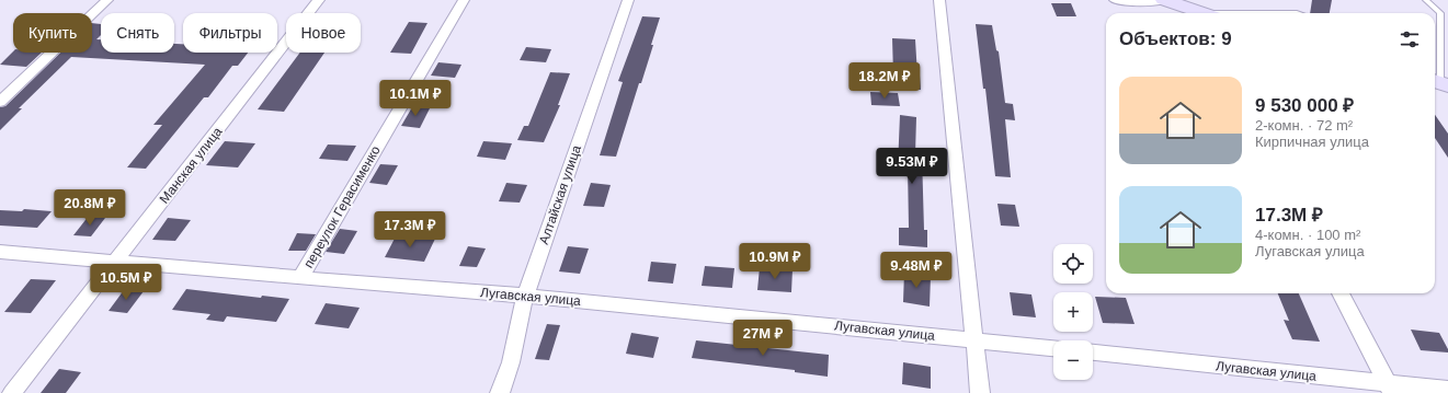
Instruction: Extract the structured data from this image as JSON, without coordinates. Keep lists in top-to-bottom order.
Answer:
{
  "streets": {
    "street": [
      "Манская улица",
      "Алтайская улица",
      "переулок Герасименко",
      "Лугавская улица"
    ]
  },
  "crossings": [
    ["Манская улица", "Лугавская улица"],
    ["Алтайская улица", "Лугавская улица"],
    ["переулок Герасименко", "Лугавская улица"]
  ],
  "page": {
    "chip": [
      "Купить",
      "Снять",
      "Фильтры",
      "Новое"
    ],
    "heading": "Объектов: 9",
    "price": [
      "18.2M ₽",
      "10.1M ₽",
      "9.53M ₽",
      "20.8M ₽",
      "17.3M ₽",
      "10.9M ₽",
      "9.48M ₽",
      "10.5M ₽",
      "27M ₽"
    ],
    "list": [
      {
        "name": "9 530 000 ₽",
        "note": "2-комн. · 72 m² · Кирпичная улица"
      },
      {
        "name": "17.3M ₽",
        "note": "4-комн. · 100 m² · Лугавская улица"
      }
    ],
    "map_buttons": ["+", "−"]
  }
}
